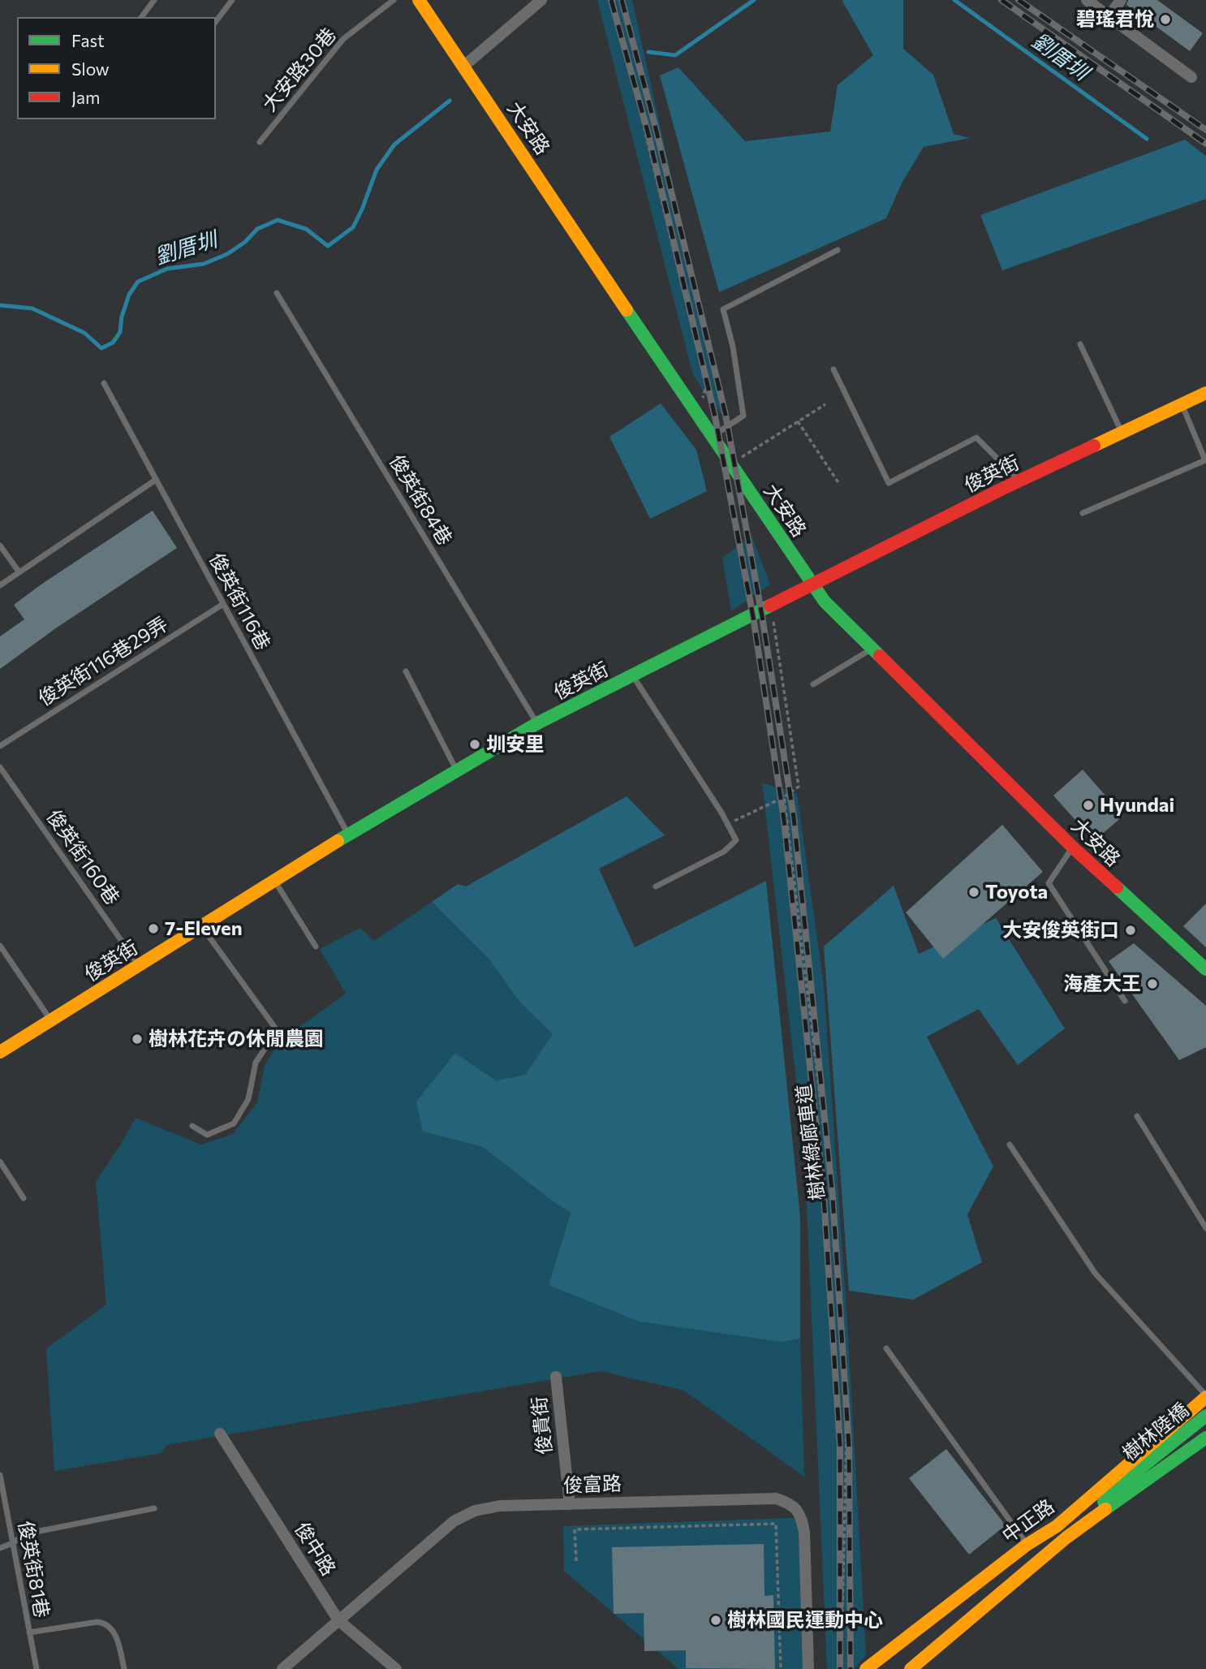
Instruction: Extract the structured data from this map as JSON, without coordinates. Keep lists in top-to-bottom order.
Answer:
{
  "streets": {
    "street": [
      "大安路",
      "俊英街",
      "俊貴街",
      "樹林陸橋",
      "俊富路",
      "中正路",
      "俊中路"
    ],
    "lane": [
      "大安路30巷",
      "俊英街84巷",
      "俊英街116巷",
      "俊英街116巷29弄",
      "俊英街160巷",
      "俊英街81巷"
    ],
    "path": ["樹林綠廊車道"]
  },
  "crossings": [
    ["大安路", "俊英街"],
    ["俊英街", "俊英街84巷"],
    ["俊英街", "俊英街116巷"],
    ["俊英街", "俊英街160巷"],
    ["俊英街116巷", "俊英街116巷29弄"],
    ["俊貴街", "俊富路"],
    ["俊富路", "俊中路"]
  ],
  "water": ["劉厝圳"],
  "places": [
    "碧瑤君悅",
    "圳安里",
    "Hyundai",
    "Toyota",
    "7-Eleven",
    "大安俊英街口",
    "海產大王",
    "樹林花卉の休閒農園",
    "樹林國民運動中心"
  ],
  "legend": ["Fast", "Slow", "Jam"]
}
